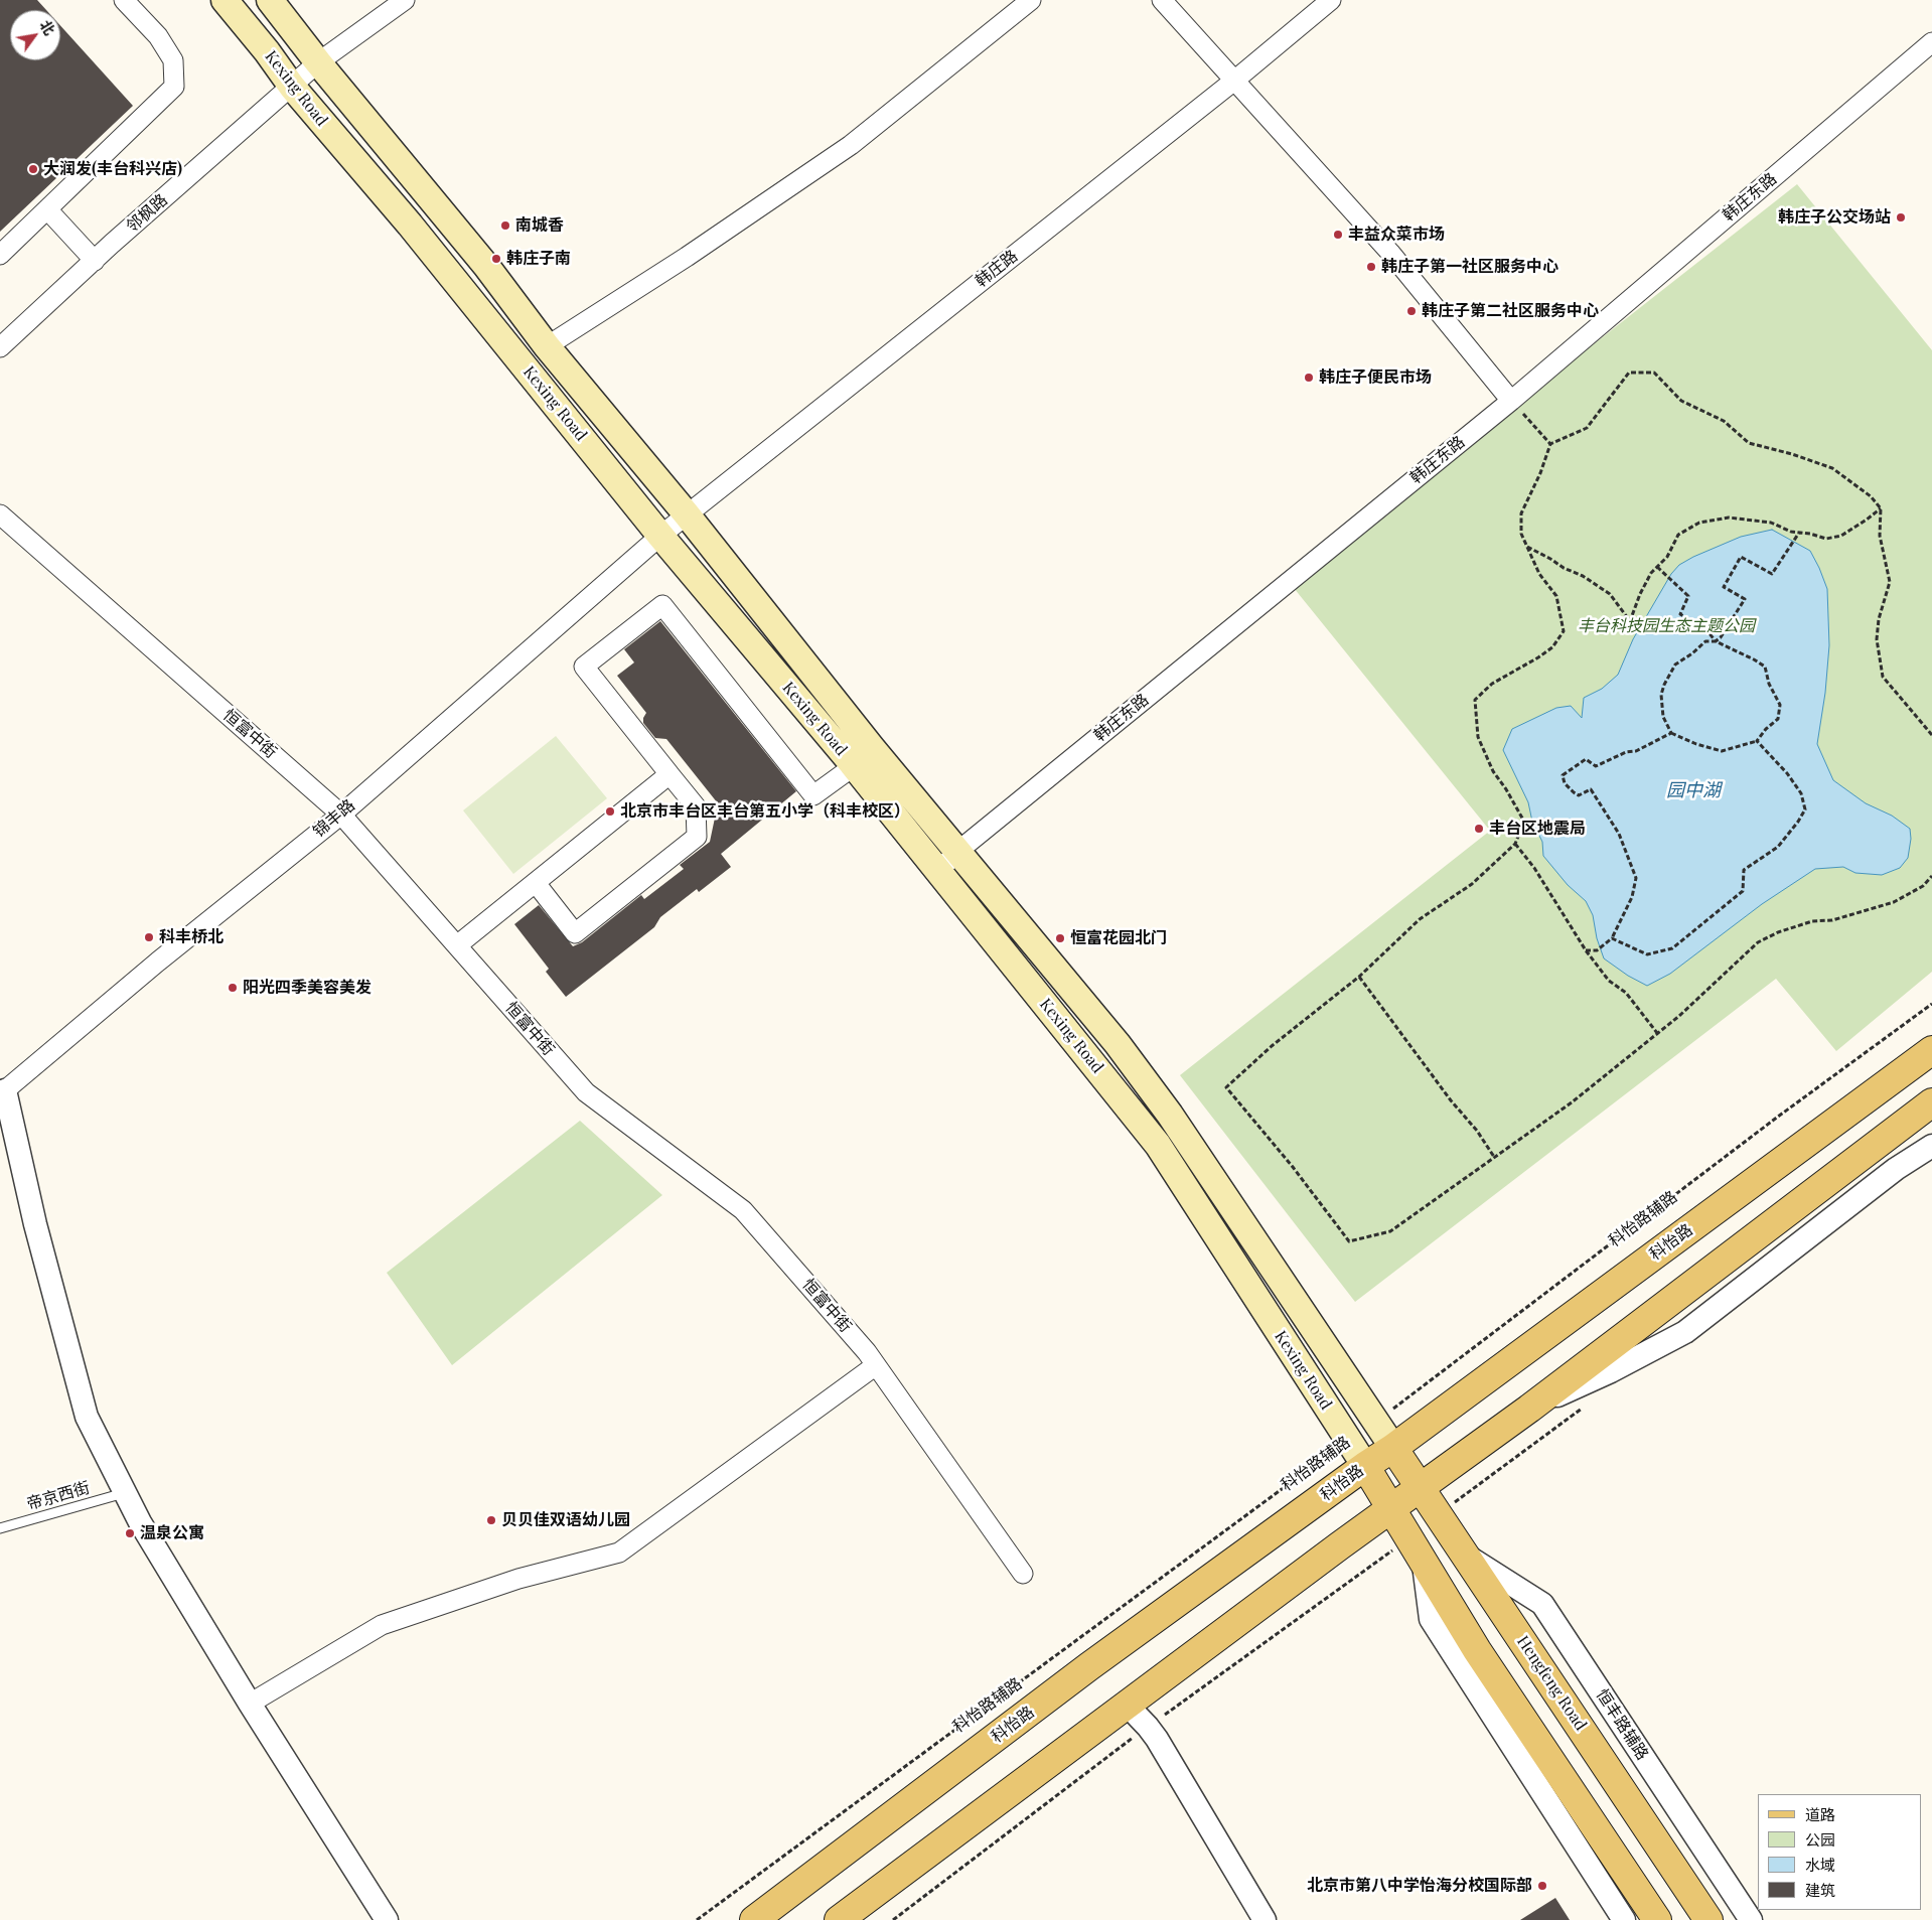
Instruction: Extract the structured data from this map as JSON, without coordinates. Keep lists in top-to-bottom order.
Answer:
{
  "streets": {
    "main road": ["Kexing Road", "科怡路", "Hengfeng Road"],
    "street": [
      "韩庄东路",
      "邻枫路",
      "韩庄路",
      "恒富中街",
      "锦丰路",
      "恒丰路辅路"
    ],
    "lane": ["帝京西街"],
    "path": ["科怡路辅路"]
  },
  "crossings": [
    ["Kexing Road", "韩庄东路"],
    ["Kexing Road", "邻枫路"],
    ["Kexing Road", "韩庄路"],
    ["Kexing Road", "锦丰路"],
    ["Kexing Road", "科怡路辅路"],
    ["Kexing Road", "科怡路"],
    ["Kexing Road", "Hengfeng Road"],
    ["韩庄路", "锦丰路"],
    ["恒富中街", "锦丰路"],
    ["科怡路", "Hengfeng Road"],
    ["Hengfeng Road", "恒丰路辅路"]
  ],
  "water": ["园中湖"],
  "parks": ["丰台科技园生态主题公园"],
  "places": [
    "大润发(丰台科兴店)",
    "韩庄子公交场站",
    "南城香",
    "丰益众菜市场",
    "韩庄子南",
    "韩庄子第一社区服务中心",
    "韩庄子第二社区服务中心",
    "韩庄子便民市场",
    "北京市丰台区丰台第五小学（科丰校区）",
    "丰台区地震局",
    "科丰桥北",
    "恒富花园北门",
    "阳光四季美容美发",
    "贝贝佳双语幼儿园",
    "温泉公寓",
    "北京市第八中学怡海分校国际部"
  ],
  "legend": [
    "道路",
    "公园",
    "水域",
    "建筑"
  ],
  "north": "top right"
}
